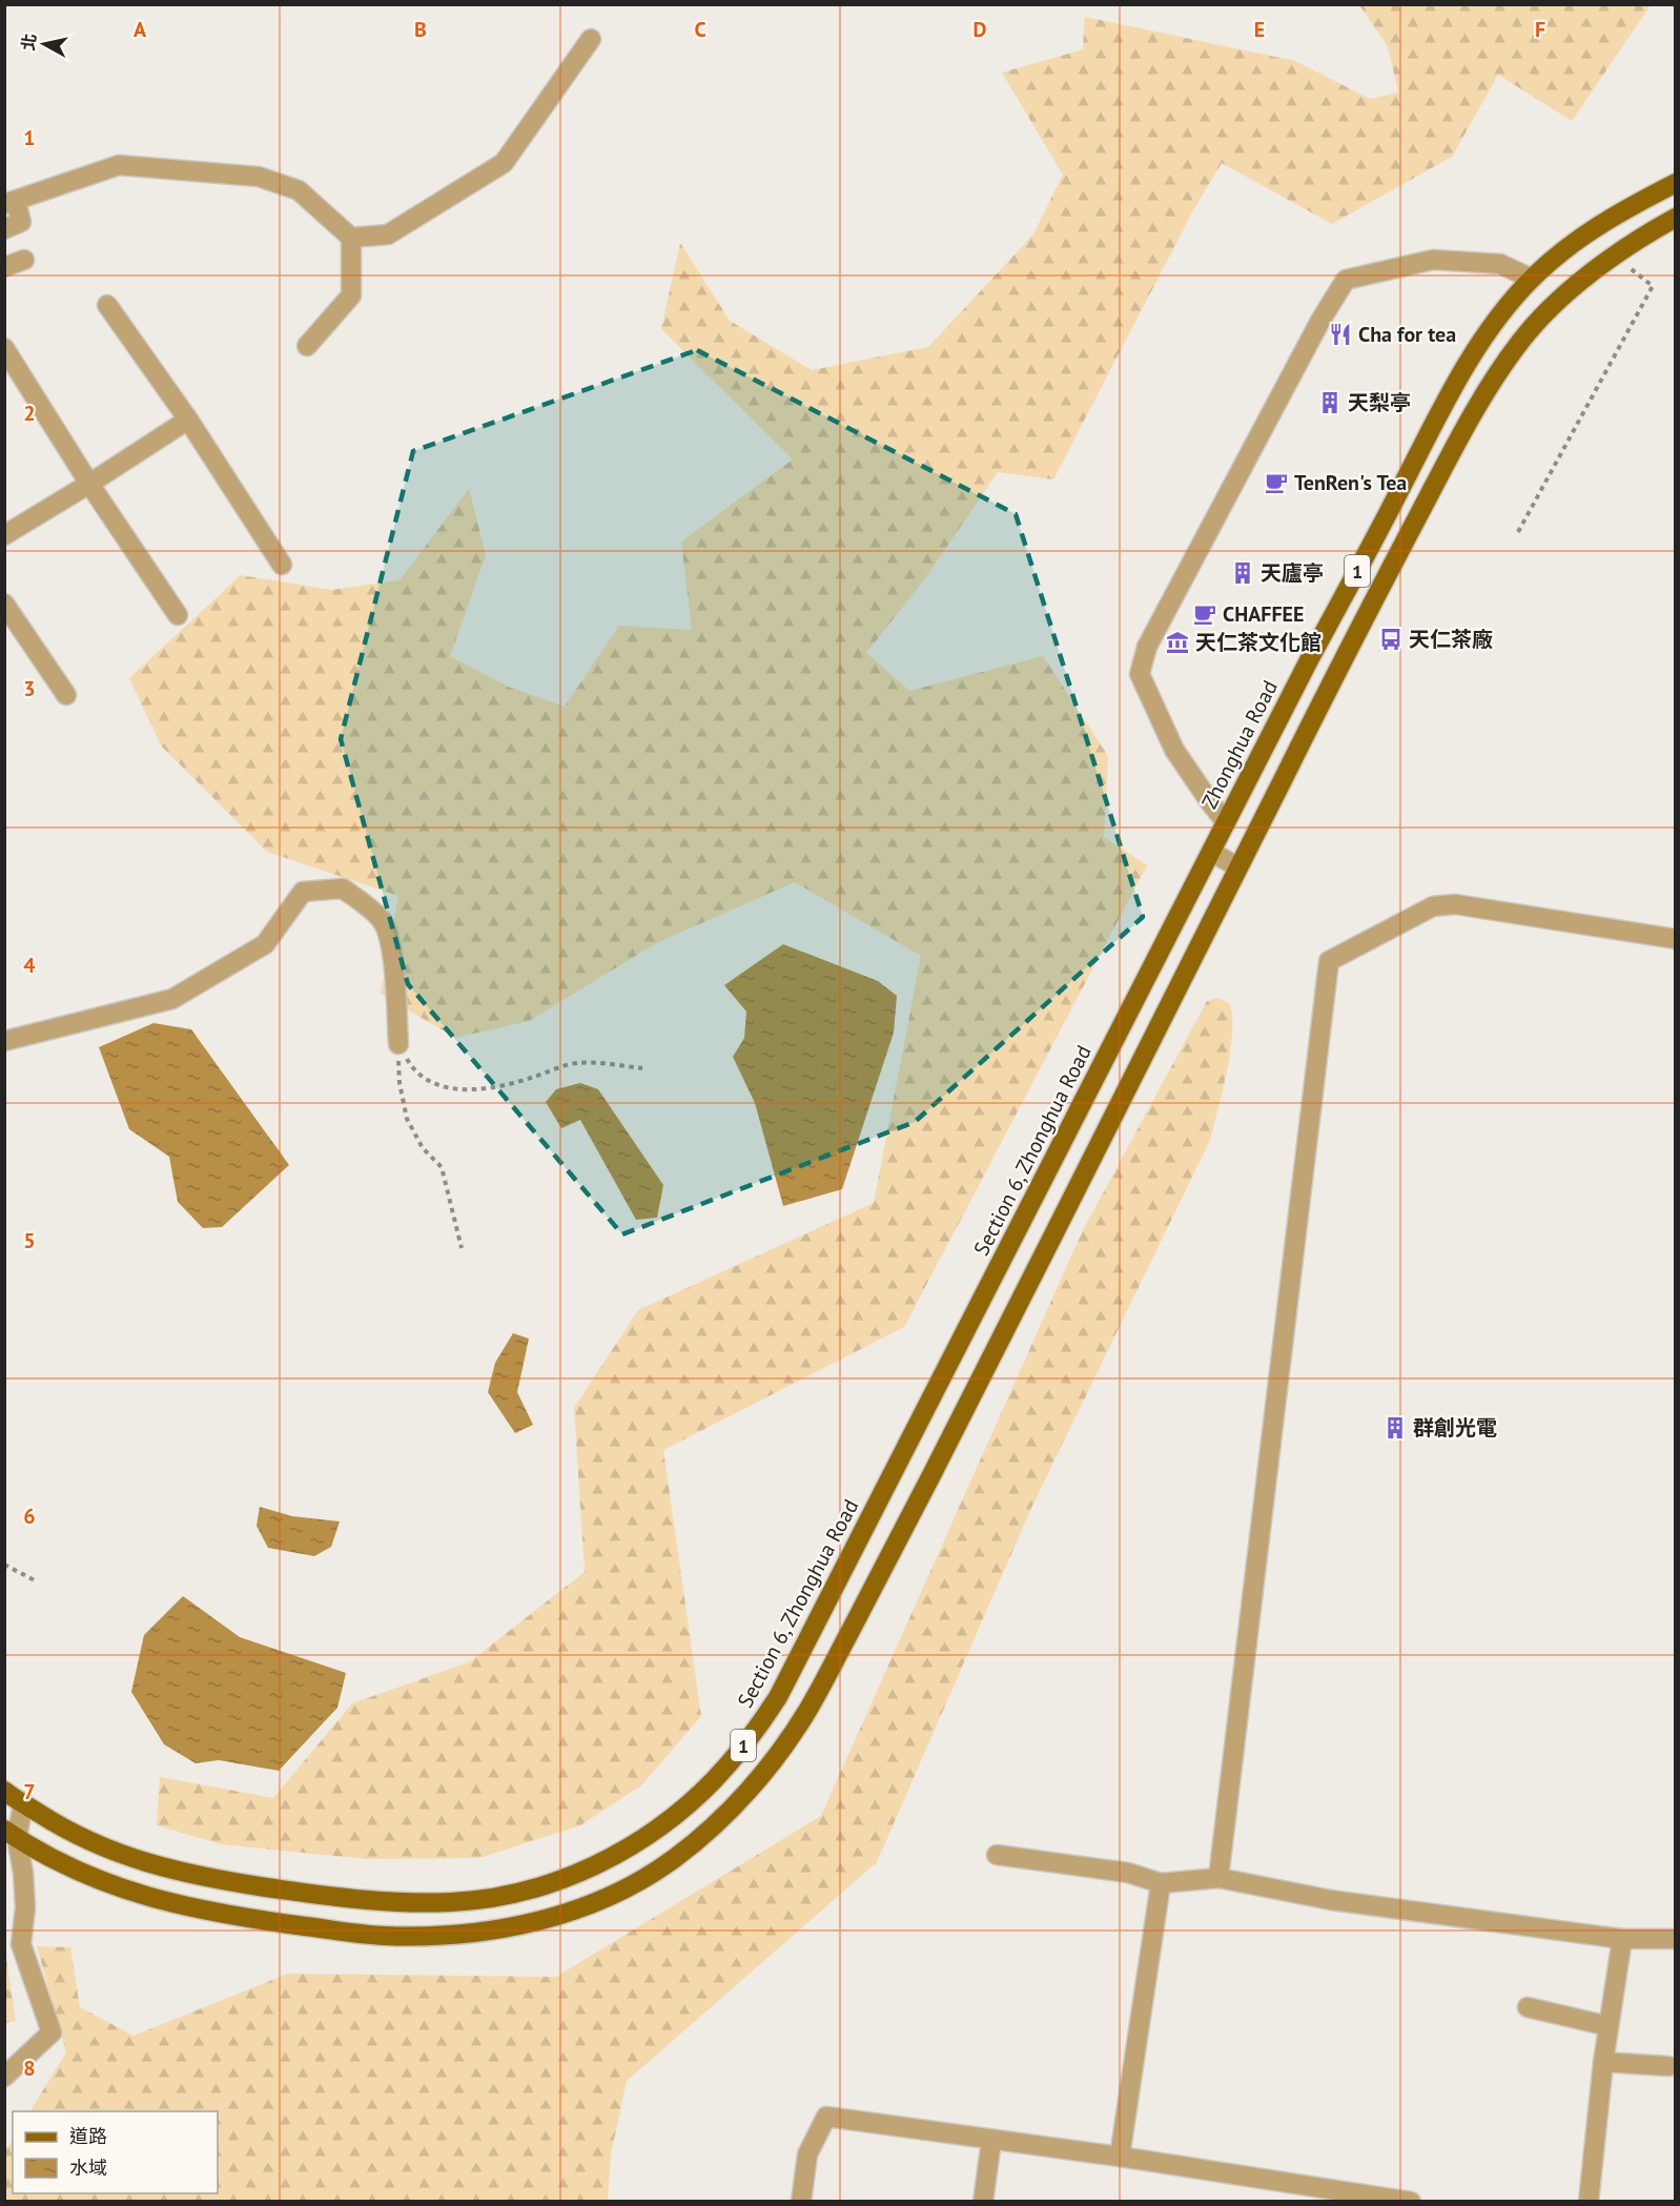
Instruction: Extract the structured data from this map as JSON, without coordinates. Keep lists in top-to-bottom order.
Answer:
{
  "streets": {
    "main road": ["1", "Zhonghua Road", "Section 6, Zhonghua Road"]
  },
  "crossings": [
    ["Zhonghua Road", "Section 6, Zhonghua Road"]
  ],
  "places": {
    "restaurant": ["Cha for tea"],
    "building": ["天梨亭", "天廬亭", "群創光電"],
    "cafe": ["TenRen's Tea", "CHAFFEE"],
    "bus stop": ["天仁茶廠"],
    "museum": ["天仁茶文化館"]
  },
  "legend": ["道路", "水域"],
  "north": "left",
  "grid": {
    "columns": [
      "A",
      "B",
      "C",
      "D",
      "E",
      "F"
    ],
    "rows": [
      "1",
      "2",
      "3",
      "4",
      "5",
      "6",
      "7",
      "8"
    ]
  }
}
